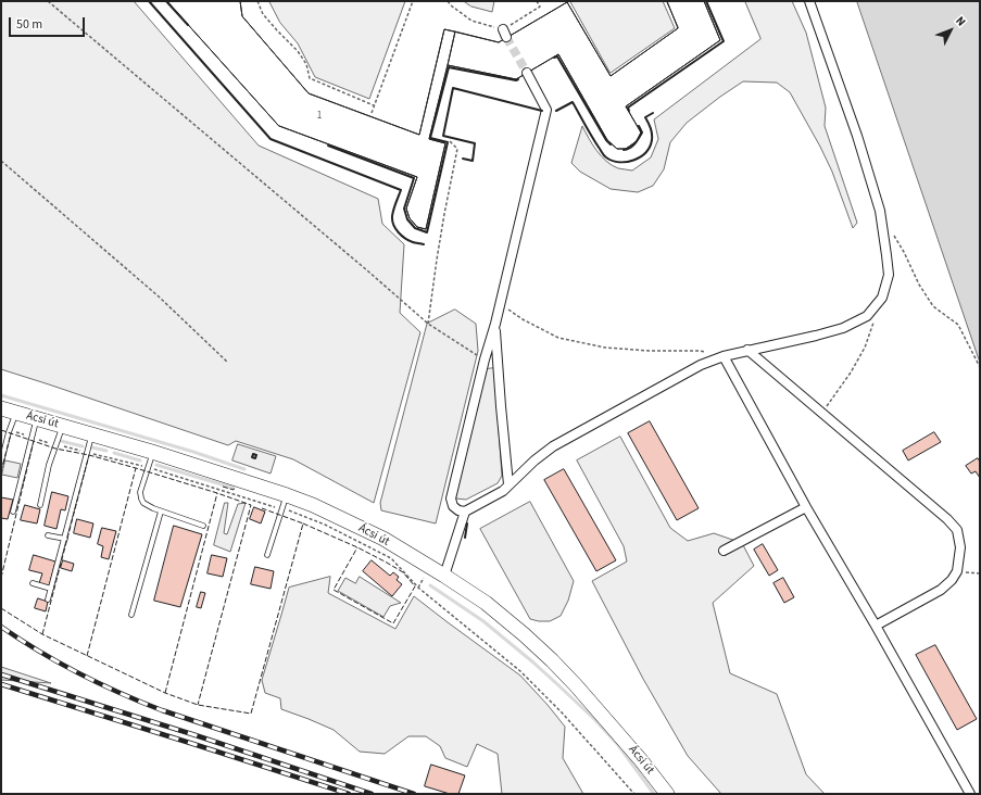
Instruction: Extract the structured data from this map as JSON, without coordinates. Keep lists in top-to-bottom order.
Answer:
{
  "streets": {
    "main road": ["Ácsi út"]
  },
  "house_numbers": ["1"],
  "scale_bar": "50 m",
  "north": "top right"
}
